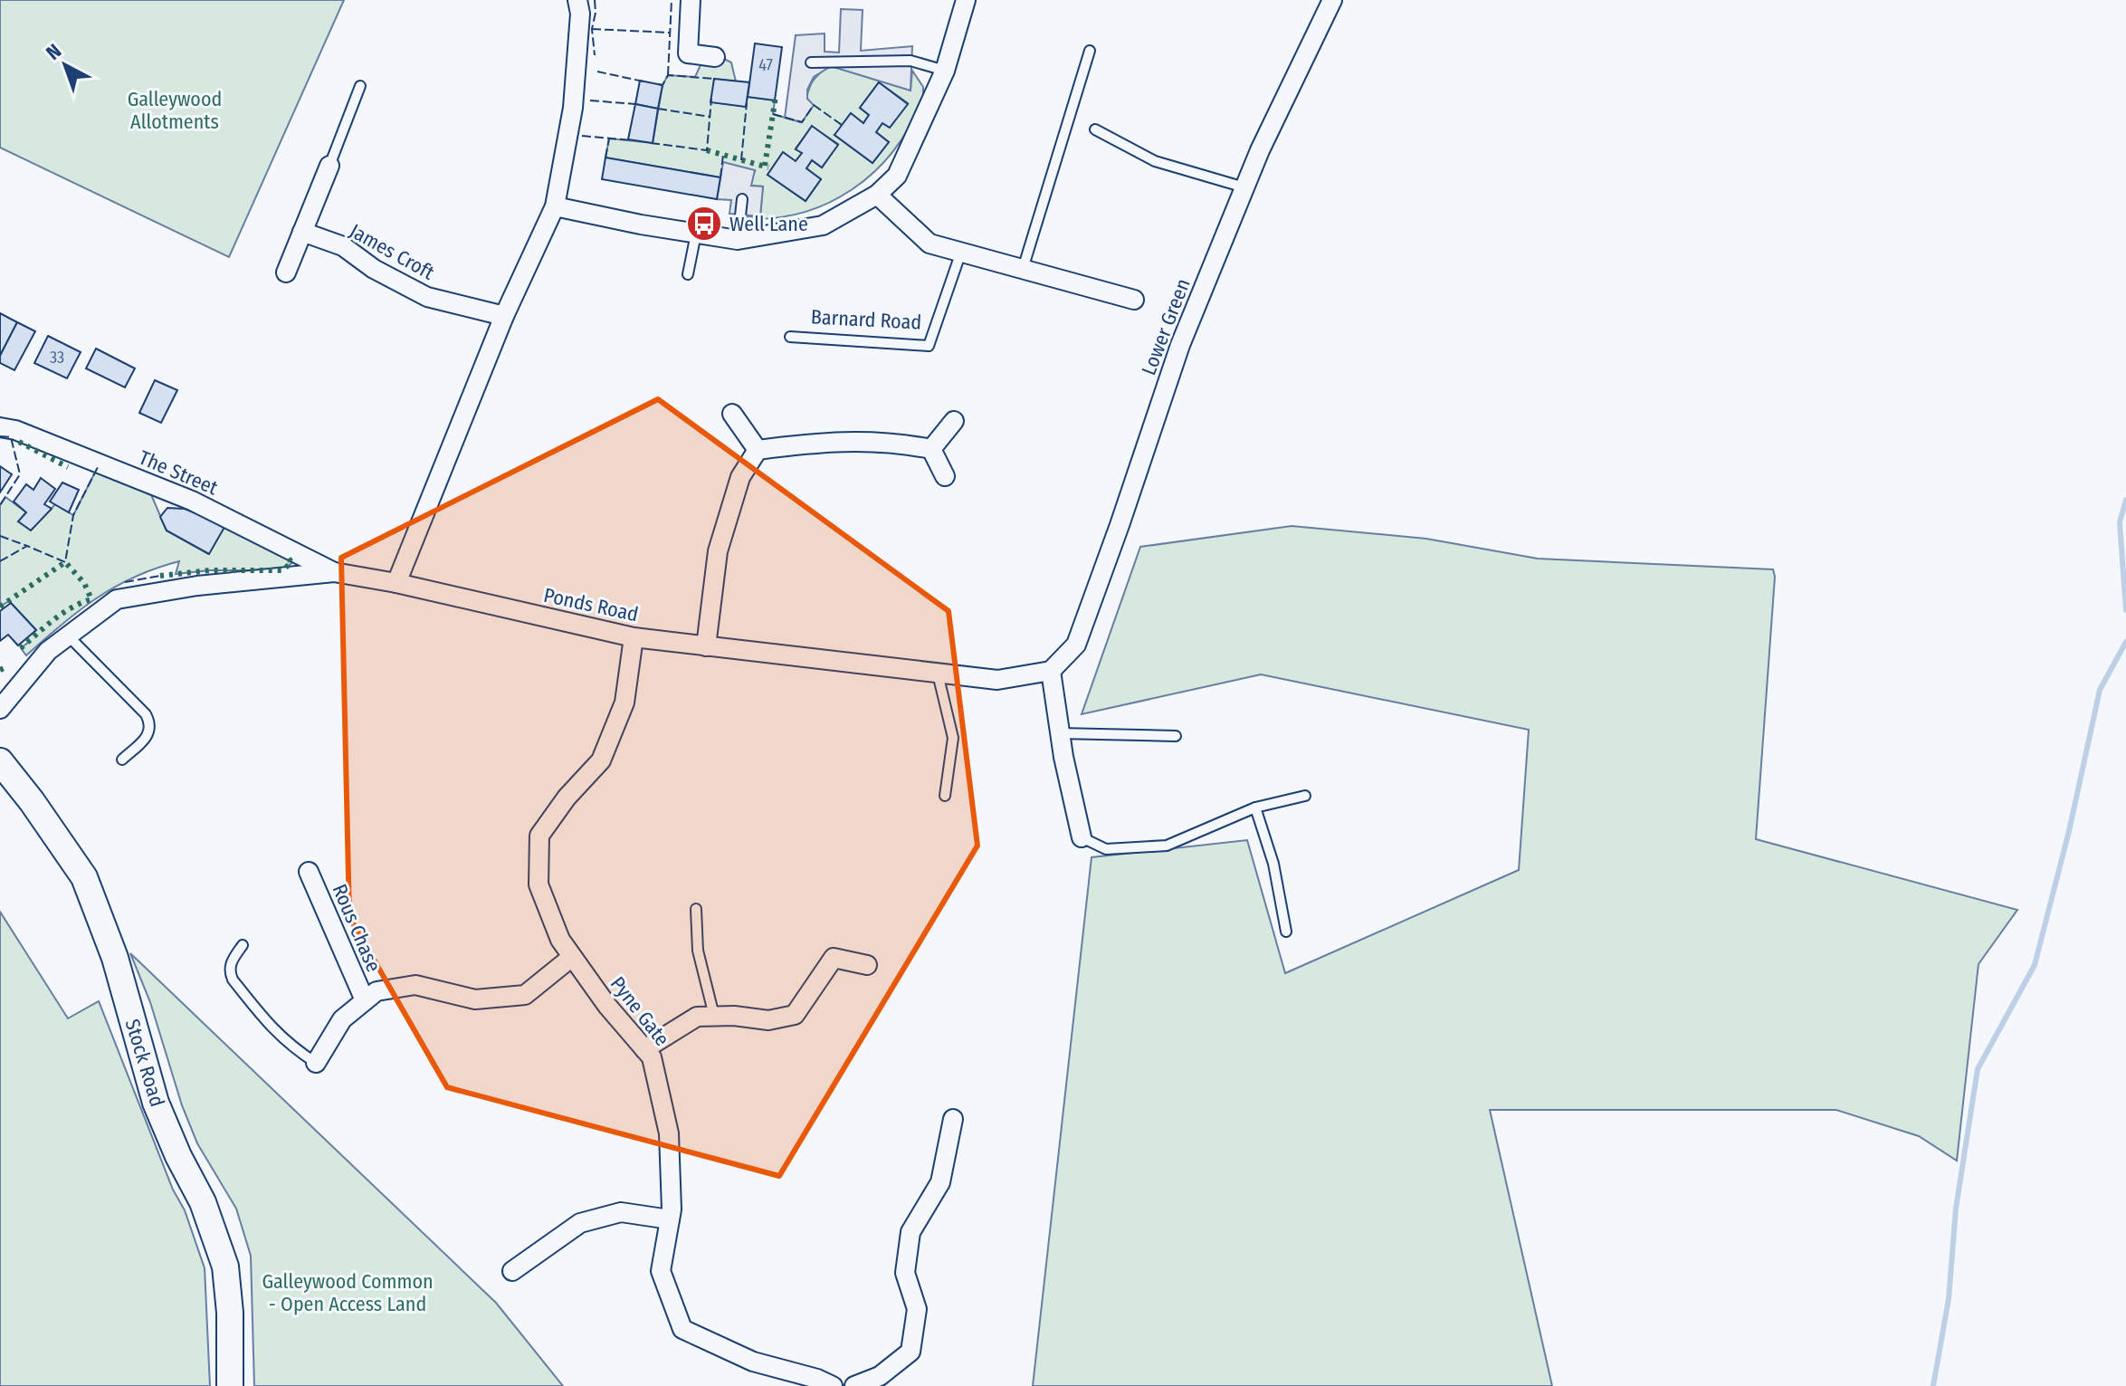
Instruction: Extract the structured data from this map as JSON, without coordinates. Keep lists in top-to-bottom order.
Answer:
{
  "streets": {
    "main road": ["Stock Road"],
    "street": [
      "James Croft",
      "Lower Green",
      "The Street",
      "Ponds Road",
      "Rous Chase",
      "Pyne Gate"
    ],
    "lane": ["Barnard Road"]
  },
  "crossings": [
    ["Lower Green", "Ponds Road"],
    ["The Street", "Ponds Road"],
    ["Ponds Road", "Pyne Gate"],
    ["Rous Chase", "Pyne Gate"]
  ],
  "parks": ["Galleywood Allotments", "Galleywood Common - Open Access Land"],
  "places": {
    "bus stop": ["Well Lane"]
  },
  "house_numbers": ["47", "33"],
  "north": "top left"
}
